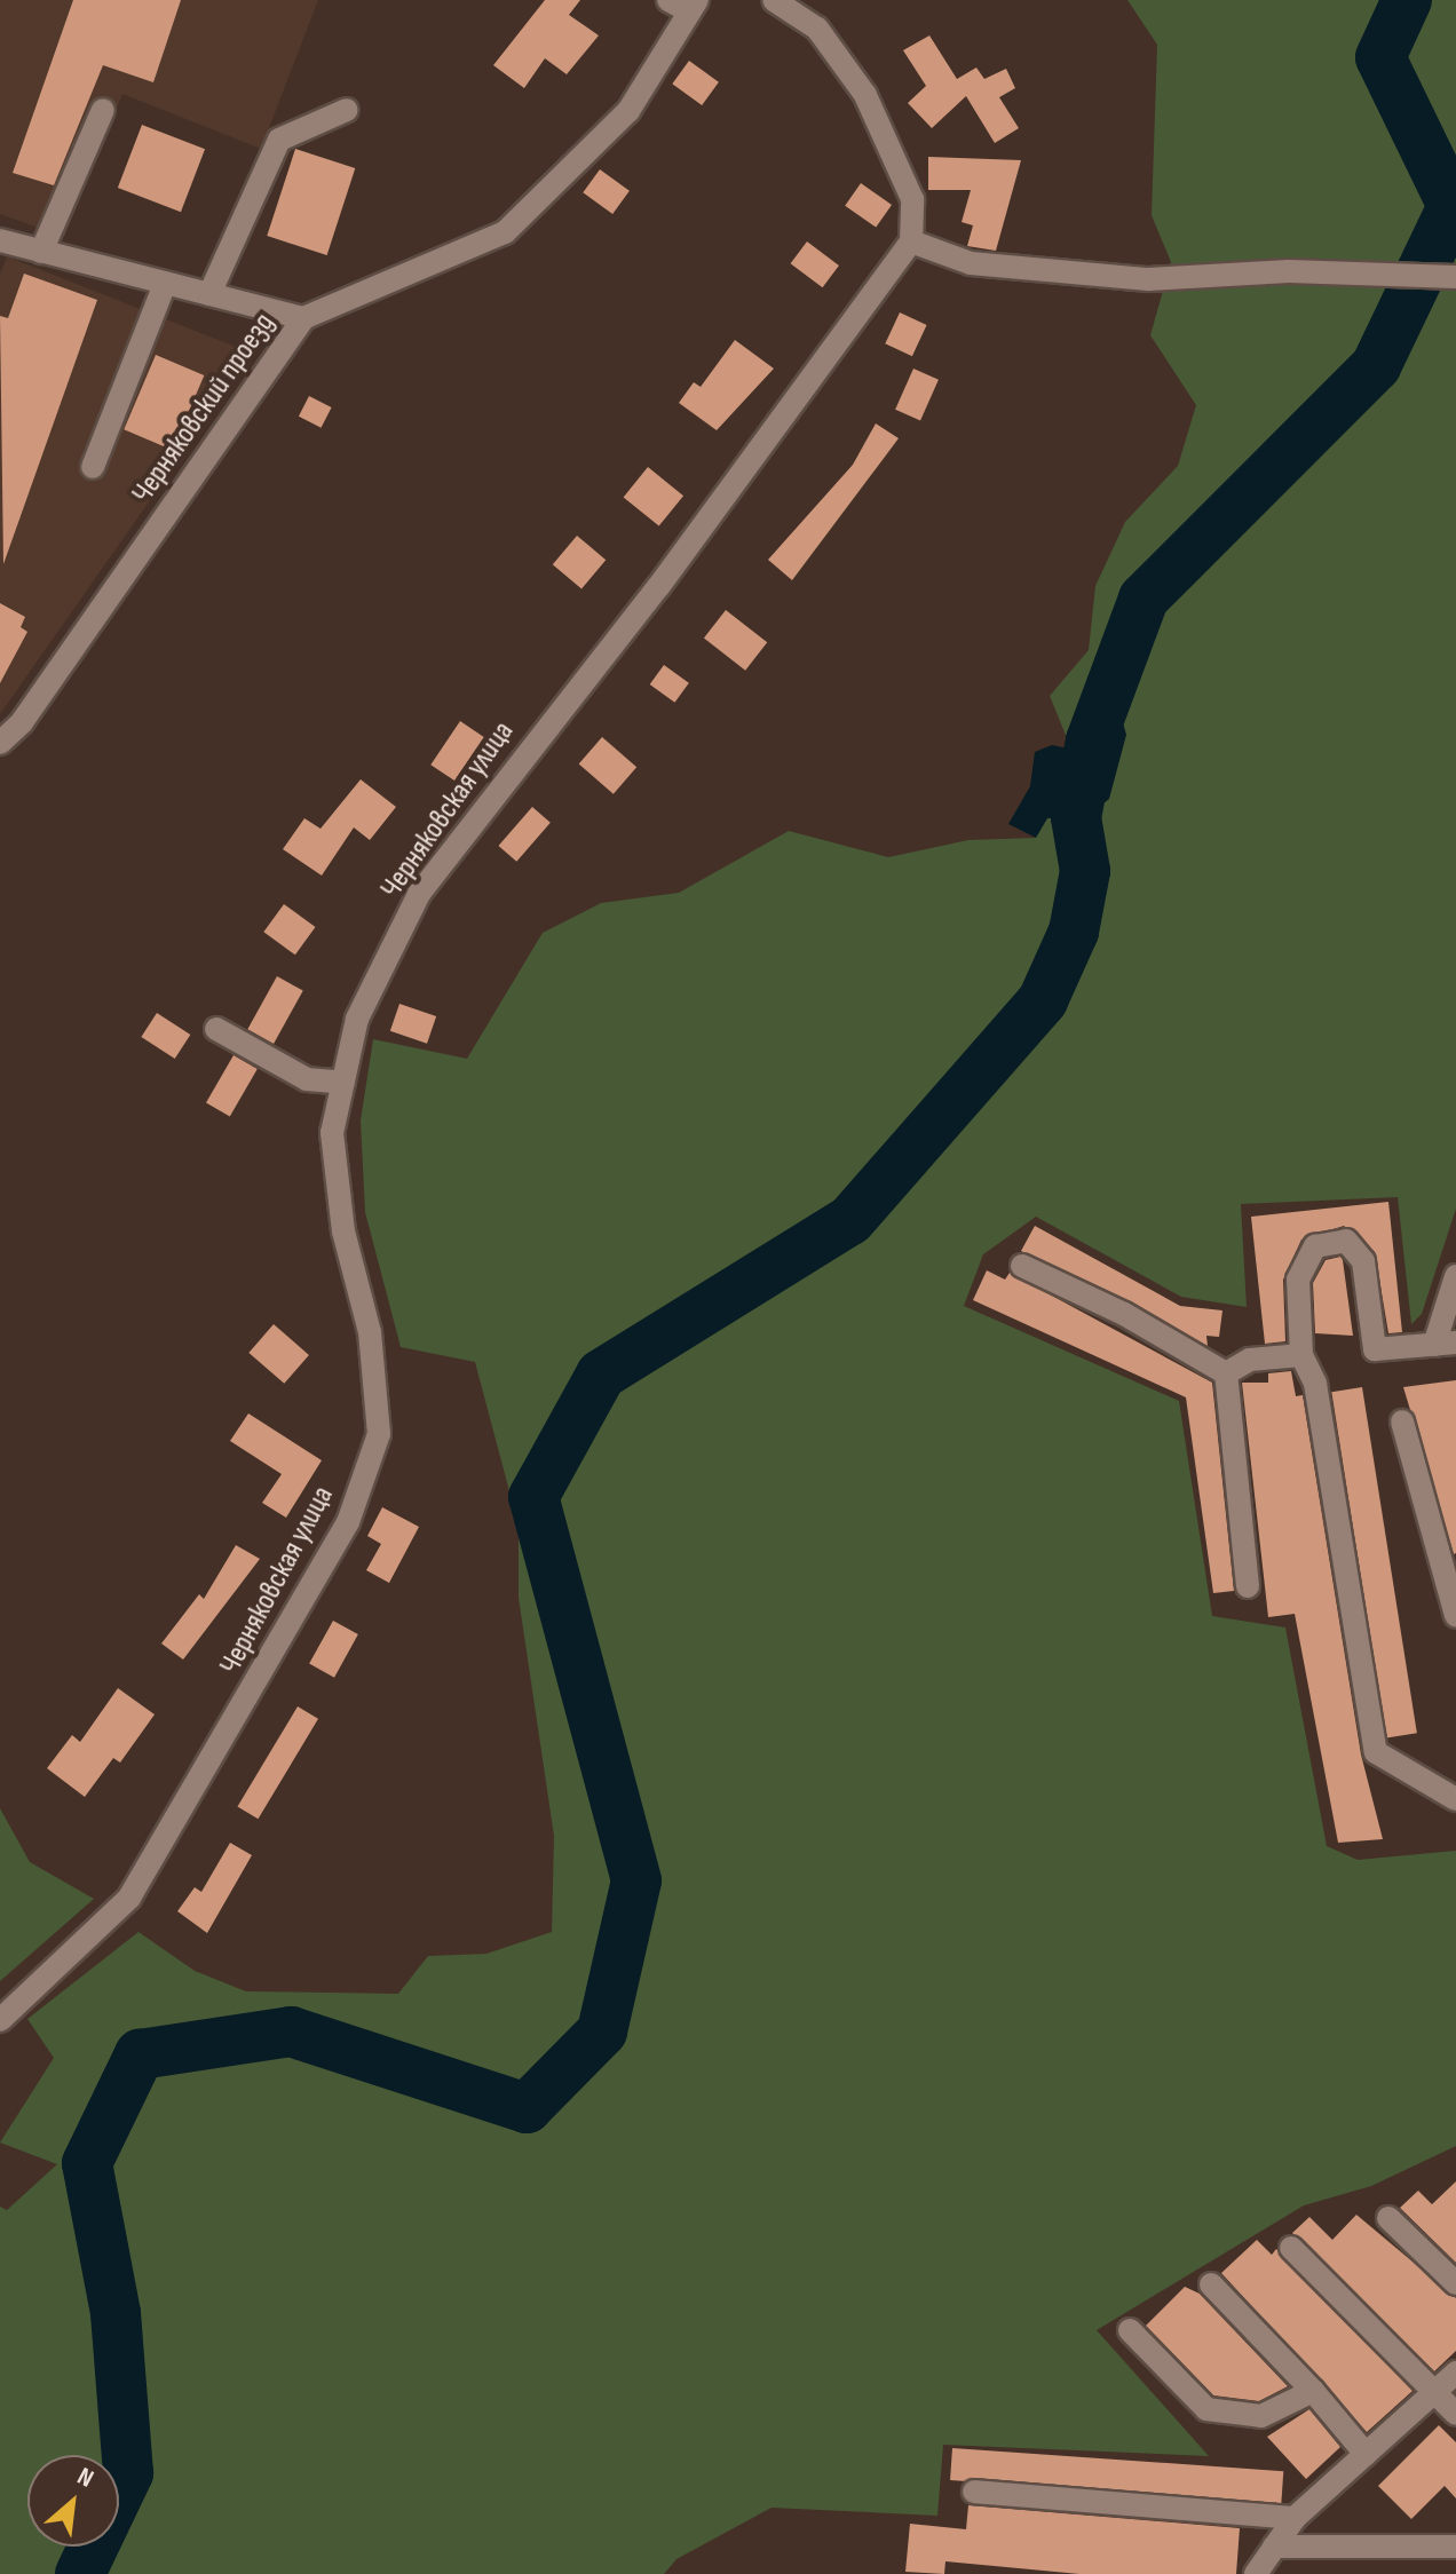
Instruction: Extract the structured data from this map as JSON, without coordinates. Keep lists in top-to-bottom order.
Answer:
{
  "streets": {
    "street": ["Черняковский проезд", "Черняковская улица"]
  },
  "north": "top right"
}
